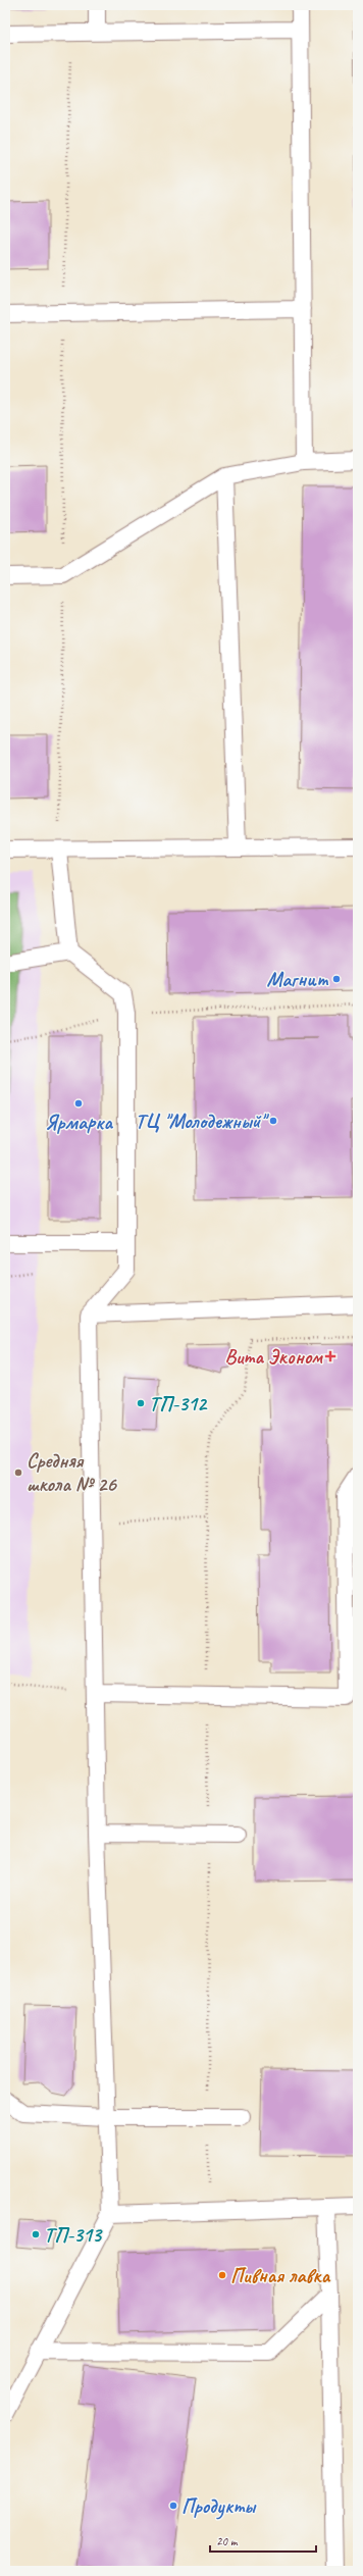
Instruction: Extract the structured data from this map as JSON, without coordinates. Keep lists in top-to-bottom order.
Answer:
{
  "places": {
    "other": [
      "Магнит",
      "Ярмарка",
      "ТЦ \"Молодежный\"",
      "ТП-312",
      "Средняя школа № 26",
      "ТП-313",
      "Пивная лавка",
      "Продукты"
    ],
    "health": ["Вита Эконом"]
  },
  "scale_bar": "20 m"
}
